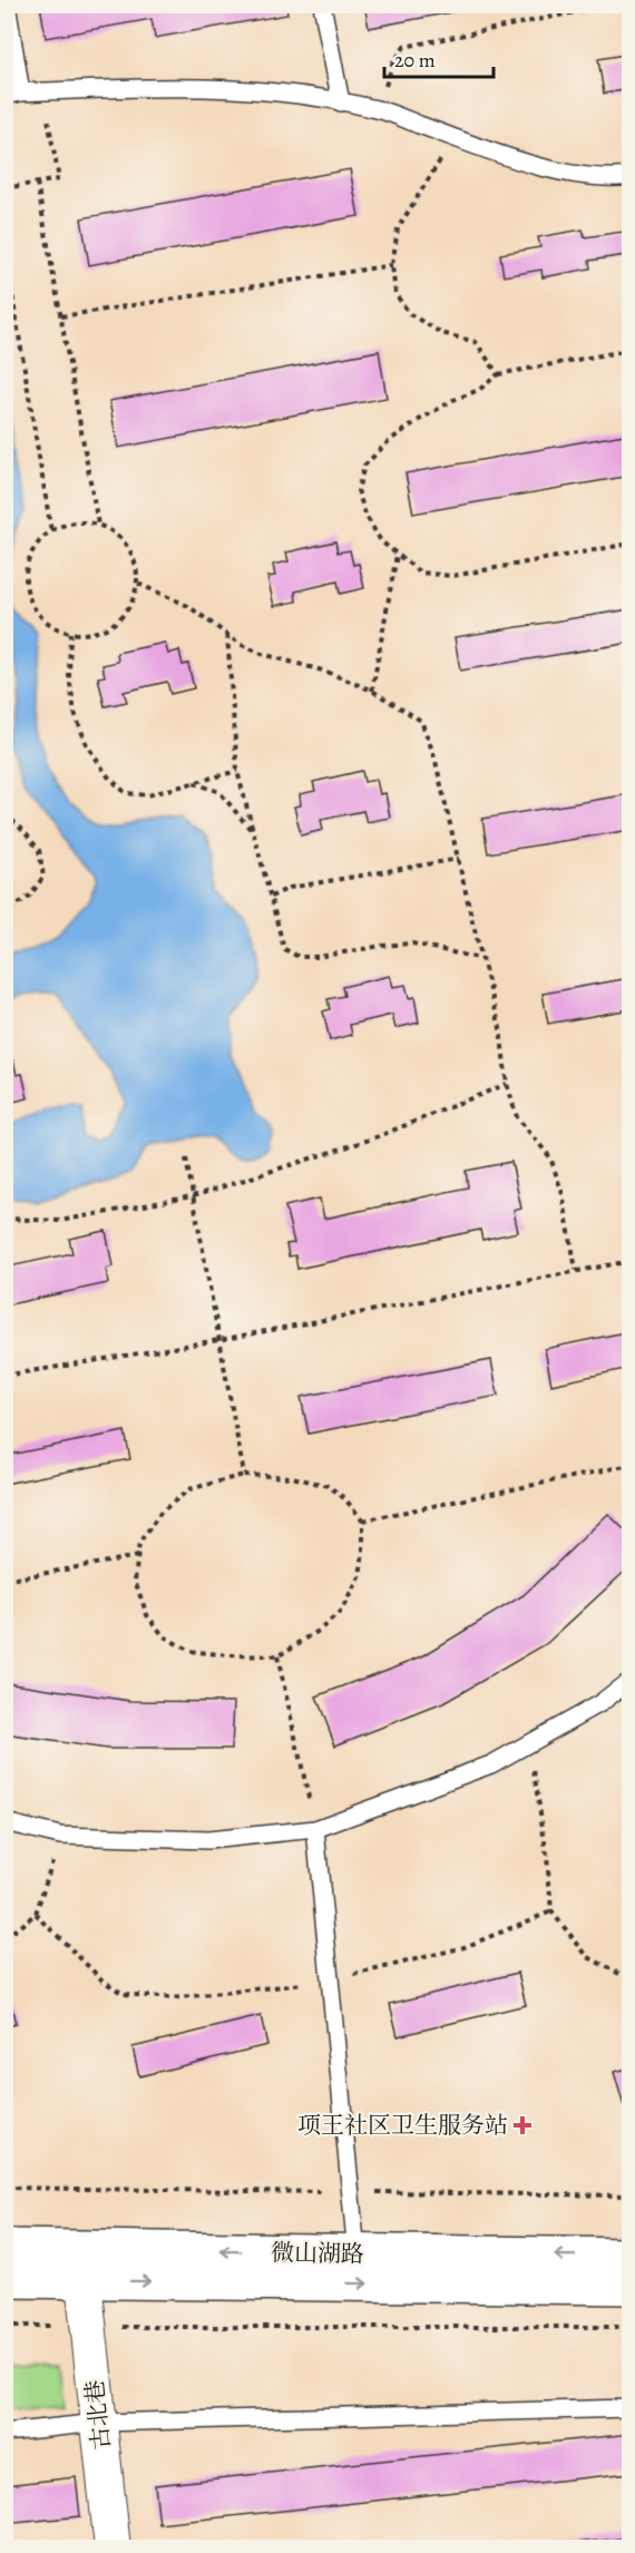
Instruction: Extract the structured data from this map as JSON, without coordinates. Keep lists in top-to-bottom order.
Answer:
{
  "streets": {
    "street": ["微山湖路", "古北巷"]
  },
  "crossings": [
    ["微山湖路", "古北巷"]
  ],
  "places": {
    "health": ["项王社区卫生服务站"]
  },
  "scale_bar": "20 m"
}
